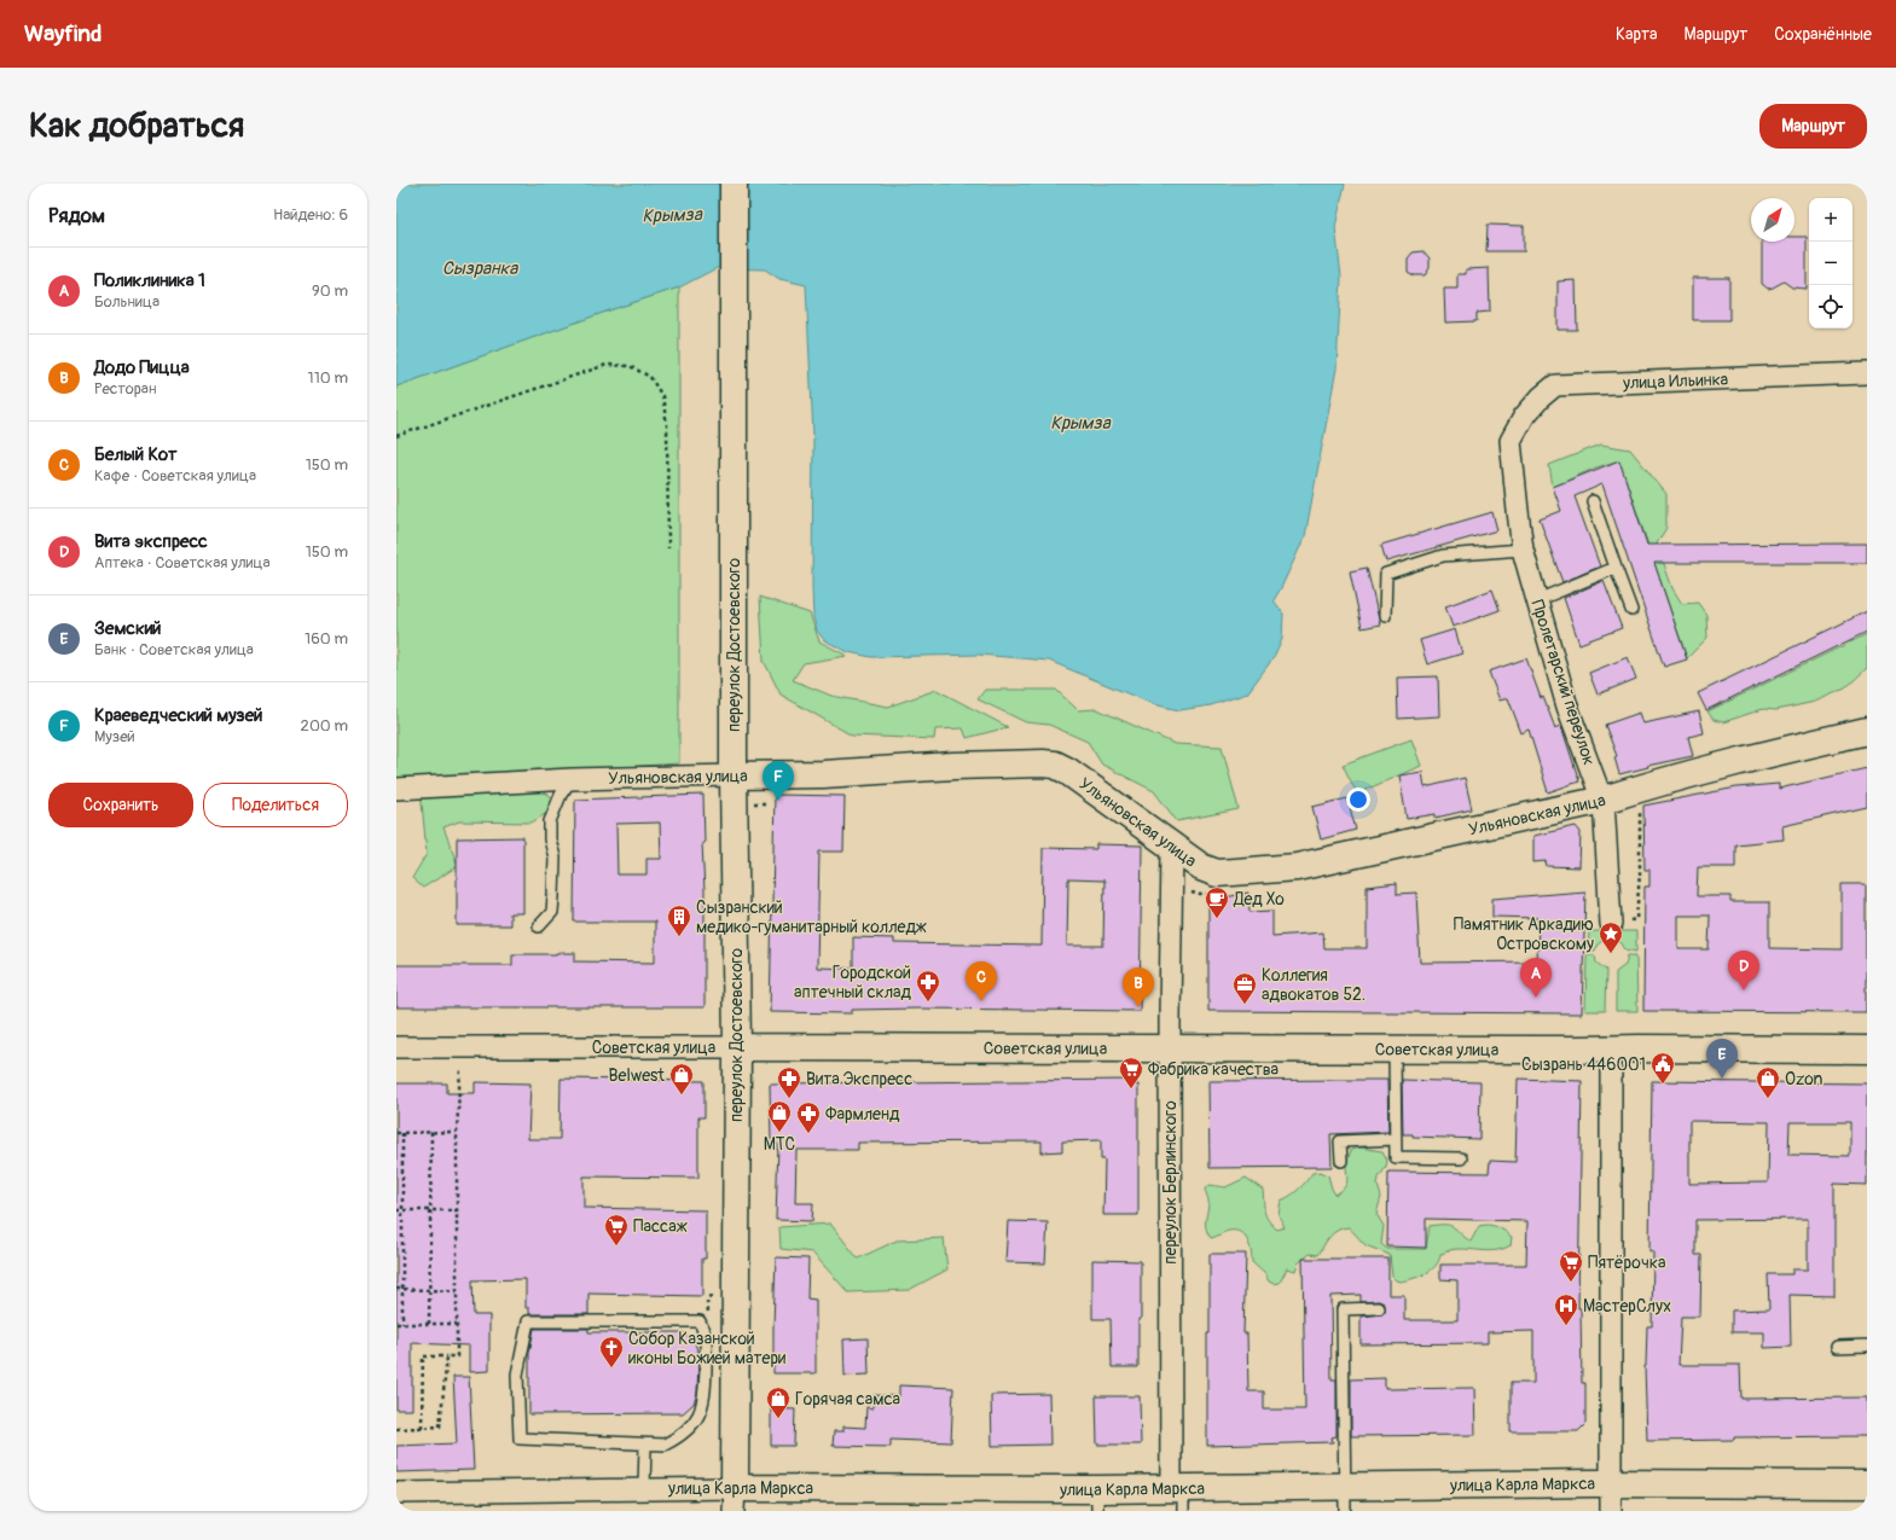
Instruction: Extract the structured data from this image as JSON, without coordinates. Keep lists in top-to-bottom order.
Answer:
{
  "streets": {
    "main road": [
      "переулок Достоевского",
      "Ульяновская улица",
      "Советская улица",
      "улица Карла Маркса"
    ],
    "street": ["улица Ильинка", "Пролетарский переулок", "переулок Берлинского"]
  },
  "crossings": [
    ["улица Ильинка", "Пролетарский переулок"],
    ["переулок Достоевского", "Ульяновская улица"],
    ["переулок Достоевского", "Советская улица"],
    ["переулок Достоевского", "улица Карла Маркса"],
    ["Пролетарский переулок", "Ульяновская улица"],
    ["Ульяновская улица", "переулок Берлинского"],
    ["Советская улица", "переулок Берлинского"],
    ["переулок Берлинского", "улица Карла Маркса"]
  ],
  "water": ["Крымза", "Сызранка"],
  "places": {
    "cafe": ["Дед Хо"],
    "building": ["Сызранский медико-гуманитарный колледж"],
    "place": ["Памятник Аркадию Островскому"],
    "pharmacy": ["Городской аптечный склад", "Вита Экспресс", "Фармленд"],
    "office": ["Коллегия адвокатов 52."],
    "public building": ["Сызрань 446001"],
    "supermarket": ["Фабрика качества", "Пассаж", "Пятёрочка"],
    "shop": [
      "Belwest",
      "Ozon",
      "МТС",
      "Горячая самса"
    ],
    "hospital": ["МастерСлух"],
    "church": ["Собор Казанской иконы Божией матери"]
  },
  "north": "top right",
  "page": {
    "header": "Wayfind",
    "nav": ["Карта", "Маршрут", "Сохранённые"],
    "buttons": [
      "Маршрут",
      ["Сохранить", "Поделиться"]
    ],
    "title": "Как добраться",
    "heading": ["Рядом", "Найдено: 6"],
    "map_buttons": ["+", "−"],
    "list": [
      {
        "mark": "A",
        "name": "Поликлиника 1",
        "note": "Больница",
        "value": "90 m"
      },
      {
        "mark": "B",
        "name": "Додо Пицца",
        "note": "Ресторан",
        "value": "110 m"
      },
      {
        "mark": "C",
        "name": "Белый Кот",
        "note": "Кафе · Советская улица",
        "value": "150 m"
      },
      {
        "mark": "D",
        "name": "Вита экспресс",
        "note": "Аптека · Советская улица",
        "value": "150 m"
      },
      {
        "mark": "E",
        "name": "Земский",
        "note": "Банк · Советская улица",
        "value": "160 m"
      },
      {
        "mark": "F",
        "name": "Краеведческий музей",
        "note": "Музей",
        "value": "200 m"
      }
    ],
    "pins": [
      "F",
      "D",
      "A",
      "C",
      "B",
      "E"
    ]
  }
}
